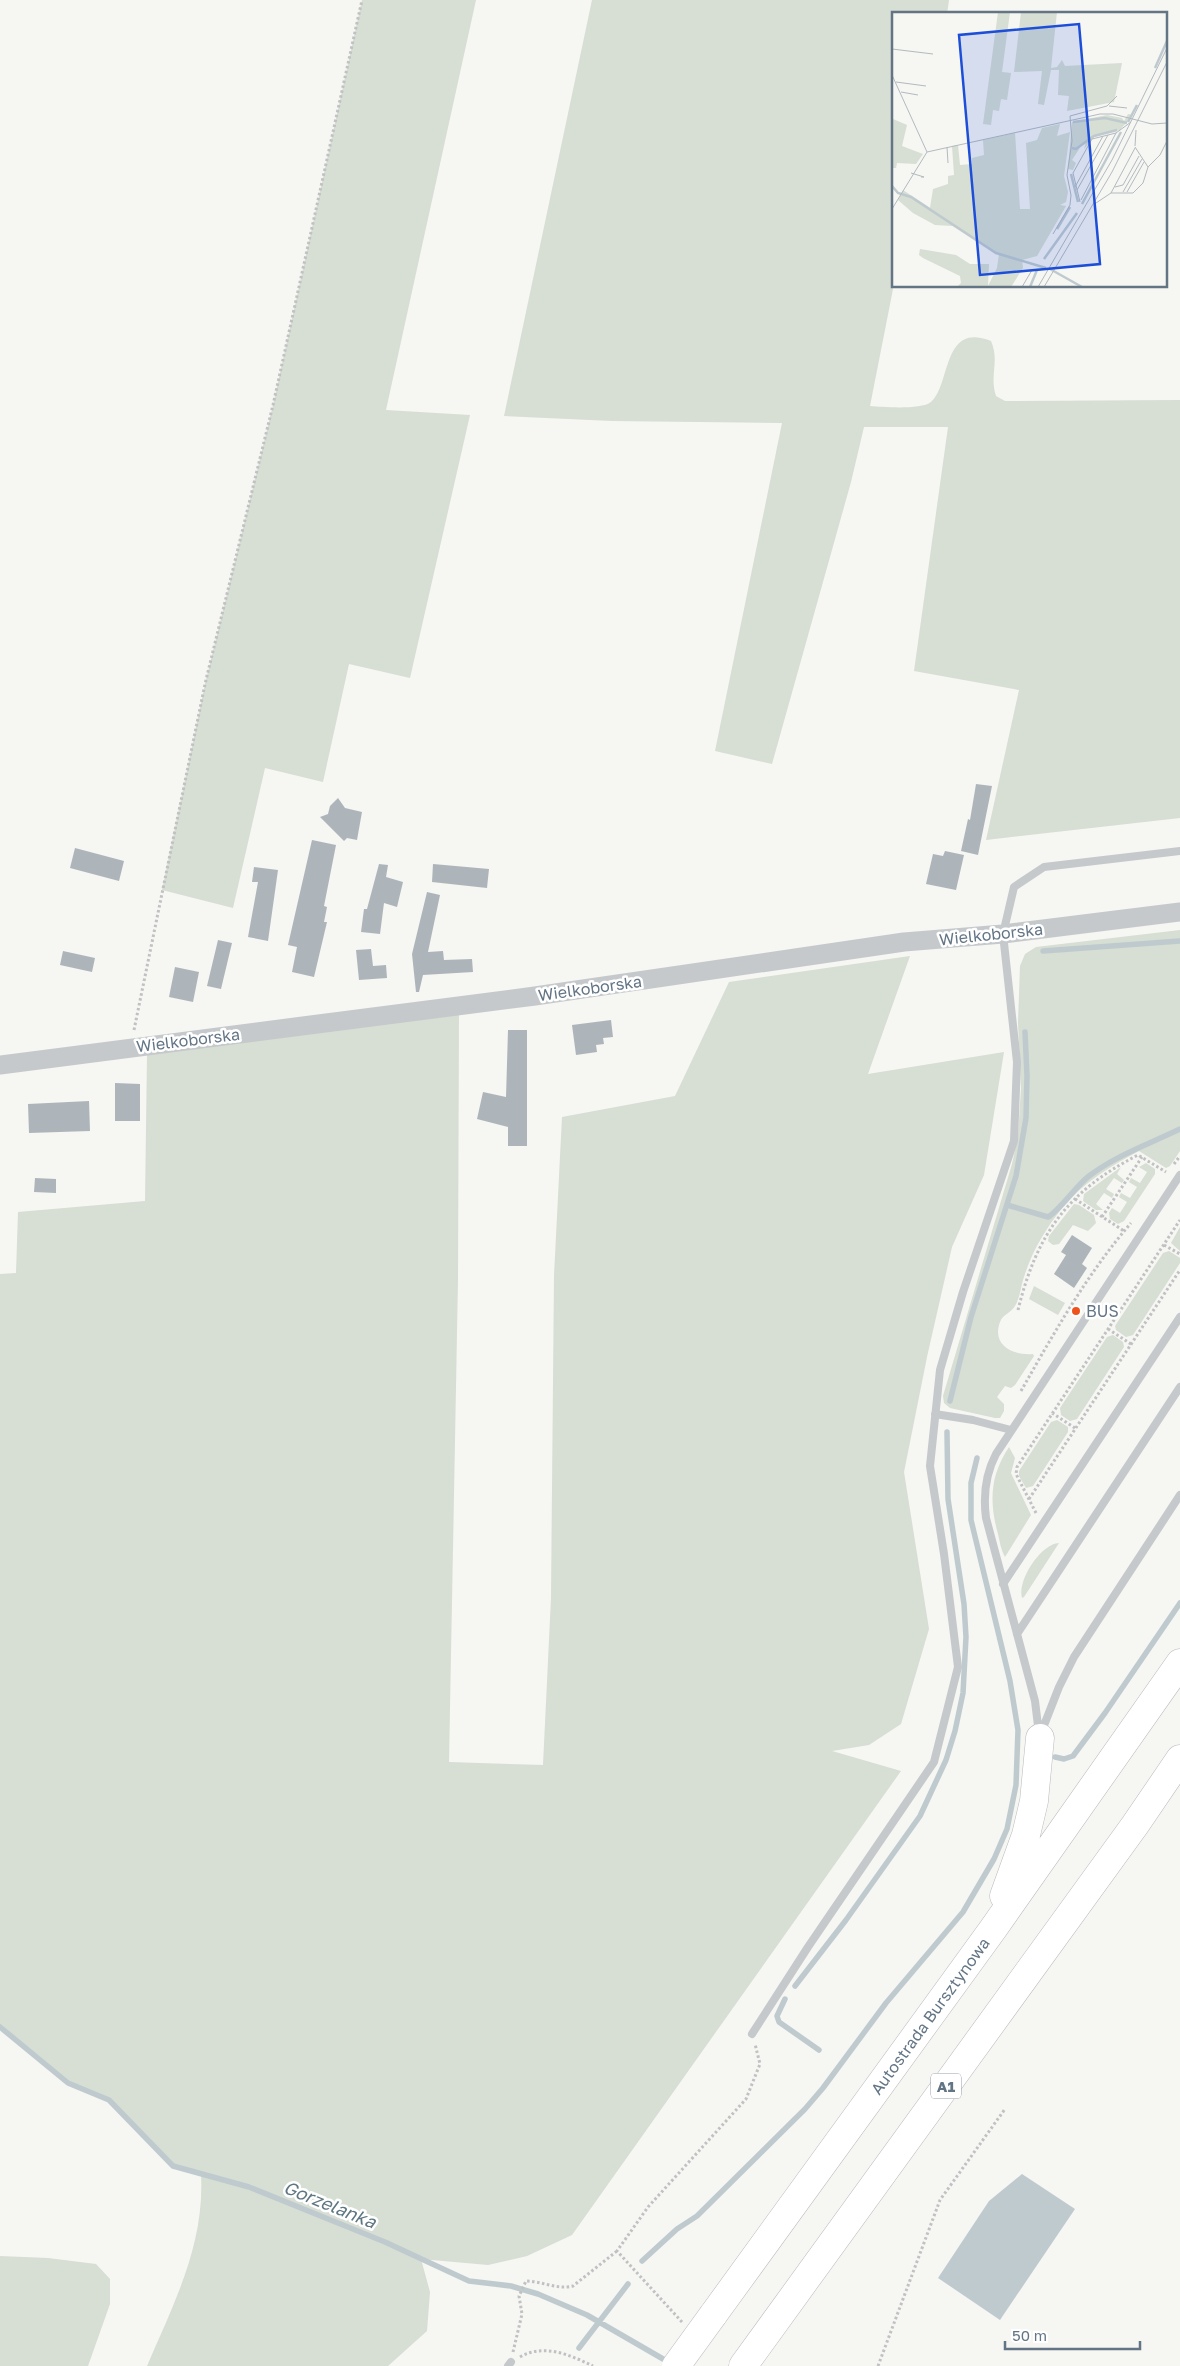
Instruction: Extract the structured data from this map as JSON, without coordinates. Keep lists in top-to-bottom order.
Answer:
{
  "streets": {
    "highway": ["Autostrada Bursztynowa", "A1"],
    "street": ["Wielkoborska"]
  },
  "water": ["Gorzelanka"],
  "places": ["BUS"],
  "scale_bar": "50 m"
}
